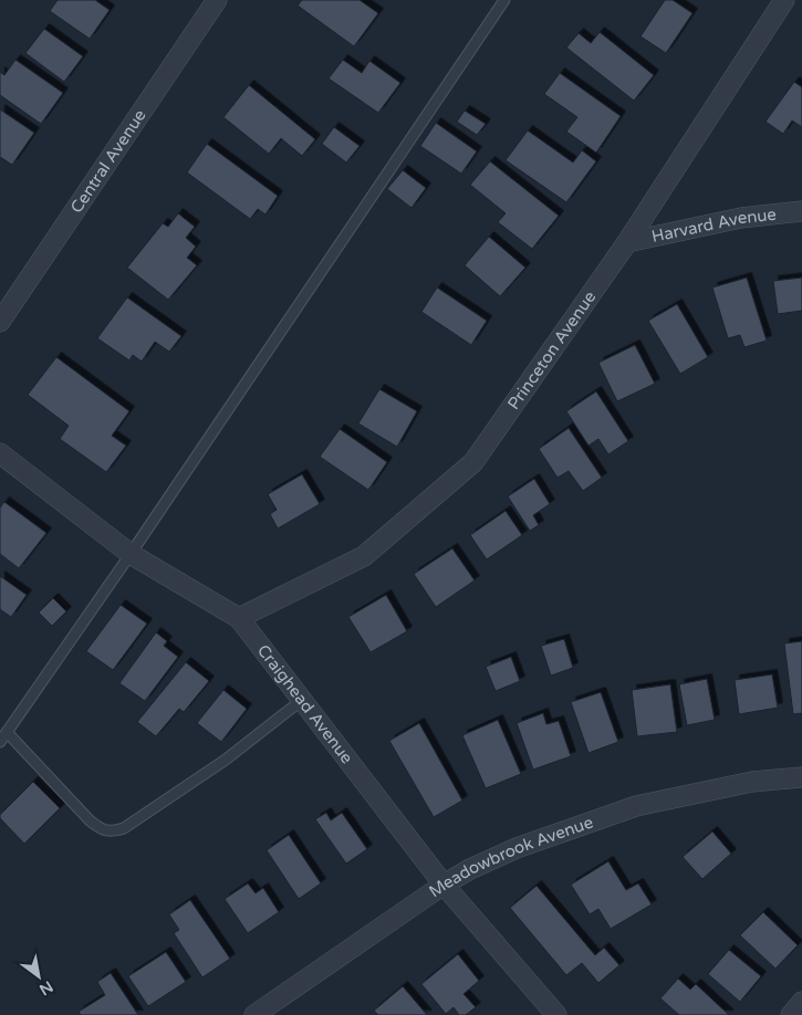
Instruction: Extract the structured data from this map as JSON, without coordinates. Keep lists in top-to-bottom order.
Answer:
{
  "streets": {
    "street": [
      "Central Avenue",
      "Harvard Avenue",
      "Princeton Avenue",
      "Craighead Avenue",
      "Meadowbrook Avenue"
    ]
  },
  "crossings": [
    ["Harvard Avenue", "Princeton Avenue"],
    ["Princeton Avenue", "Craighead Avenue"],
    ["Craighead Avenue", "Meadowbrook Avenue"]
  ],
  "north": "bottom right"
}
